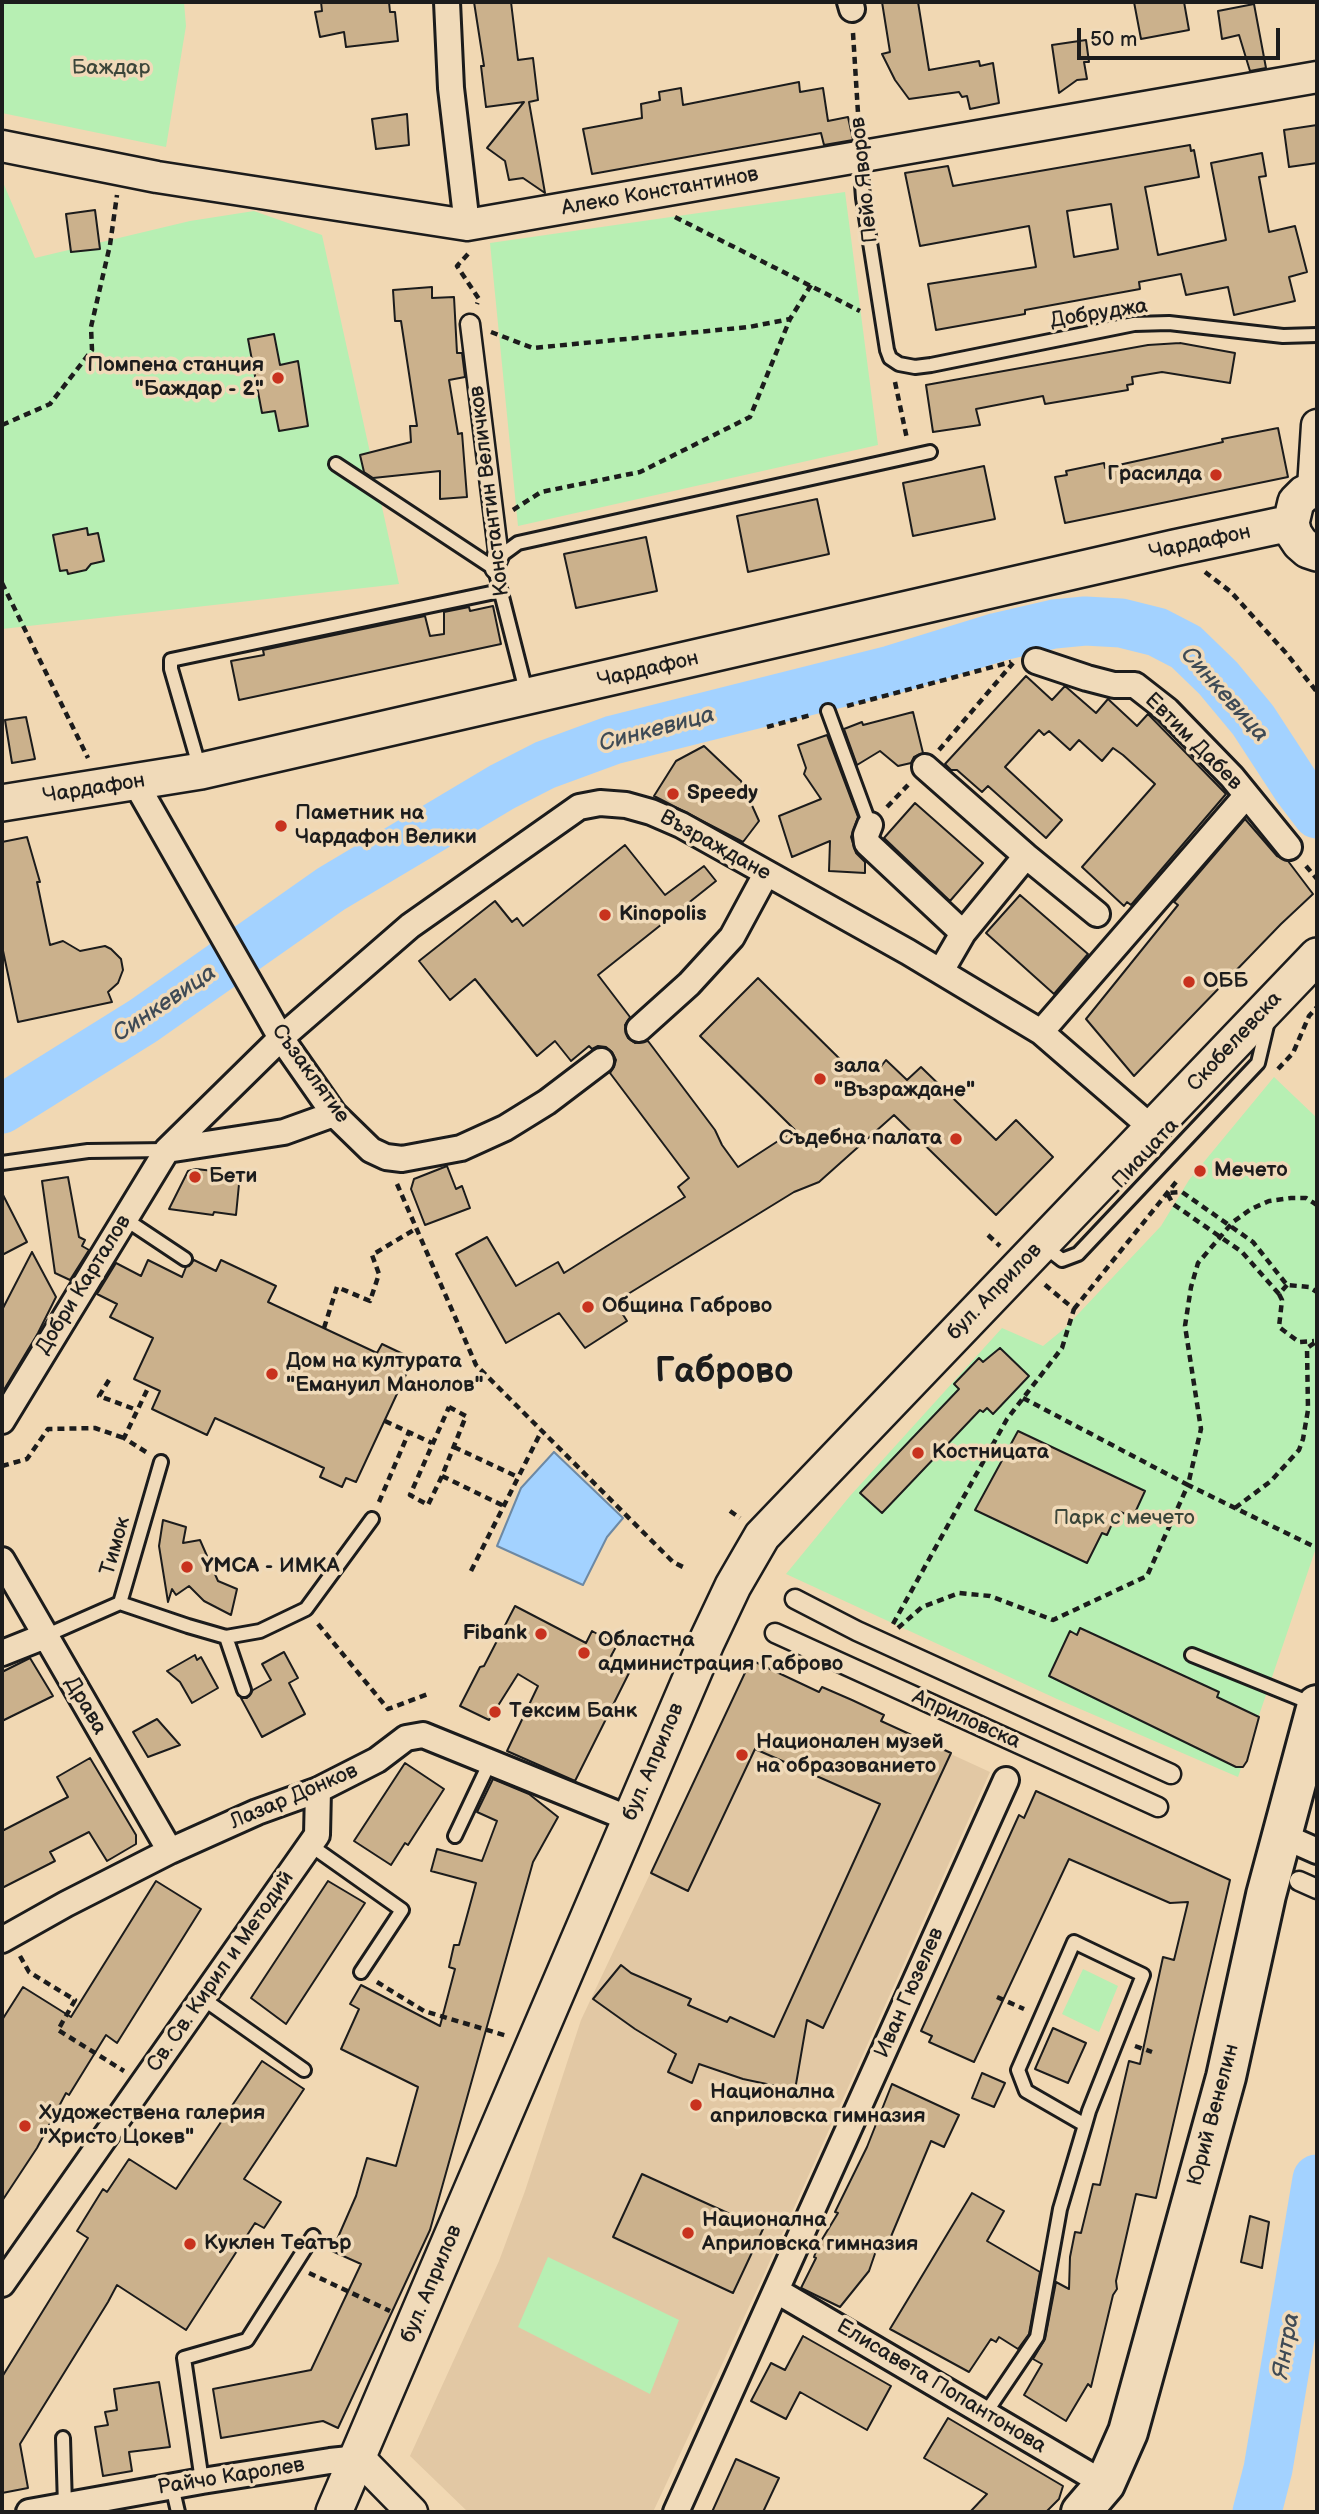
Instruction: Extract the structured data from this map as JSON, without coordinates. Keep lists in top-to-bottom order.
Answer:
{
  "streets": {
    "main road": [
      "Чардафон",
      "Скобелевска",
      "бул. Априлов",
      "Юрий Венелин"
    ],
    "street": [
      "Алеко Константинов",
      "Константин Величков",
      "Евтим Дабев",
      "Възраждане",
      "Съзаклятие",
      "Добри Карталов",
      "Драва",
      "Априловска",
      "Лазар Донков",
      "Св. Св. Кирил и Методий",
      "Иван Гюзелев",
      "Елисавета Попантонова",
      "Райчо Каролев"
    ],
    "lane": [
      "Пейо Яворов",
      "Добруджа",
      "Пиацата",
      "Тимок"
    ]
  },
  "crossings": [
    ["Пейо Яворов", "Алеко Константинов"],
    ["Пейо Яворов", "Добруджа"],
    ["Константин Величков", "Чардафон"],
    ["Чардафон", "Съзаклятие"],
    ["Възраждане", "Скобелевска"],
    ["Възраждане", "Съзаклятие"],
    ["Възраждане", "Добри Карталов"],
    ["Възраждане", "бул. Априлов"],
    ["Скобелевска", "Пиацата"],
    ["Скобелевска", "бул. Априлов"],
    ["Пиацата", "бул. Априлов"],
    ["бул. Априлов", "Лазар Донков"],
    ["бул. Априлов", "Райчо Каролев"],
    ["Тимок", "Драва"],
    ["Драва", "Лазар Донков"],
    ["Лазар Донков", "Св. Св. Кирил и Методий"],
    ["Иван Гюзелев", "Елисавета Попантонова"],
    ["Юрий Венелин", "Елисавета Попантонова"]
  ],
  "districts": ["Габрово"],
  "water": ["Синкевица", "Янтра"],
  "parks": ["Баждар", "Парк с мечето"],
  "places": [
    "Помпена станция \"Баждар - 2\"",
    "Грасилда",
    "Speedy",
    "Паметник на Чардафон Велики",
    "Kinopolis",
    "ОББ",
    "зала \"Възраждане\"",
    "Съдебна палата",
    "Мечето",
    "Бети",
    "Община Габрово",
    "Дом на културата \"Емануил Манолов\"",
    "Костницата",
    "YMCA - ИМКА",
    "Fibank",
    "Областна администрация Габрово",
    "Тексим Банк",
    "Национален музей на образованието",
    "Национална априловска гимназия",
    "Художествена галерия \"Христо Цокев\"",
    "Национална Априловска гимназия",
    "Куклен Театър"
  ],
  "scale_bar": "50 m"
}
